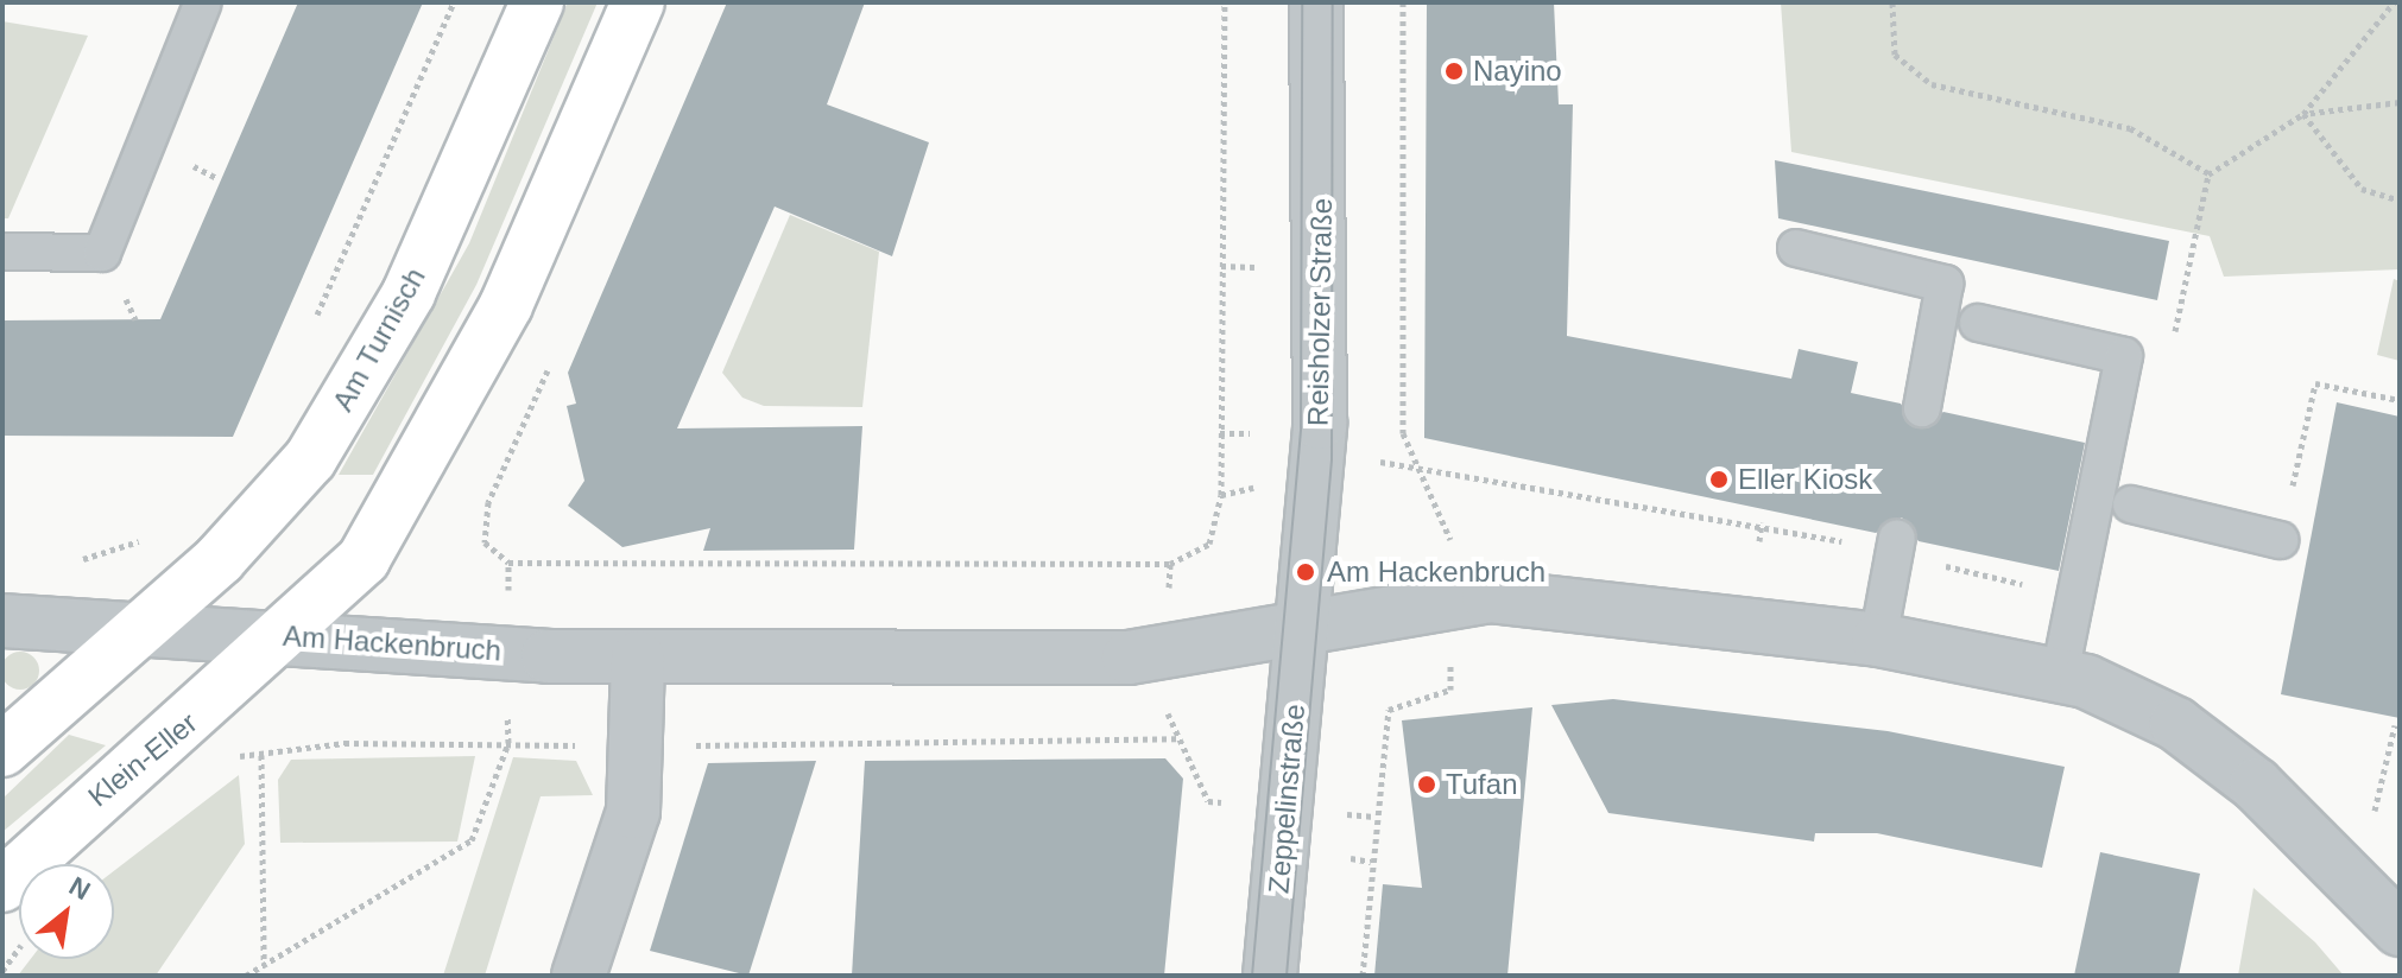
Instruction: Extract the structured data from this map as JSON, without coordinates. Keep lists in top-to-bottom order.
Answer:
{
  "streets": {
    "main road": ["Am Turnisch", "Klein-Eller"],
    "street": ["Reisholzer Straße", "Am Hackenbruch", "Zeppelinstraße"]
  },
  "crossings": [
    ["Reisholzer Straße", "Am Hackenbruch"],
    ["Reisholzer Straße", "Zeppelinstraße"],
    ["Am Turnisch", "Am Hackenbruch"],
    ["Am Hackenbruch", "Klein-Eller"],
    ["Am Hackenbruch", "Zeppelinstraße"]
  ],
  "places": [
    "Nayino",
    "Eller Kiosk",
    "Am Hackenbruch",
    "Tufan"
  ],
  "north": "top right"
}
